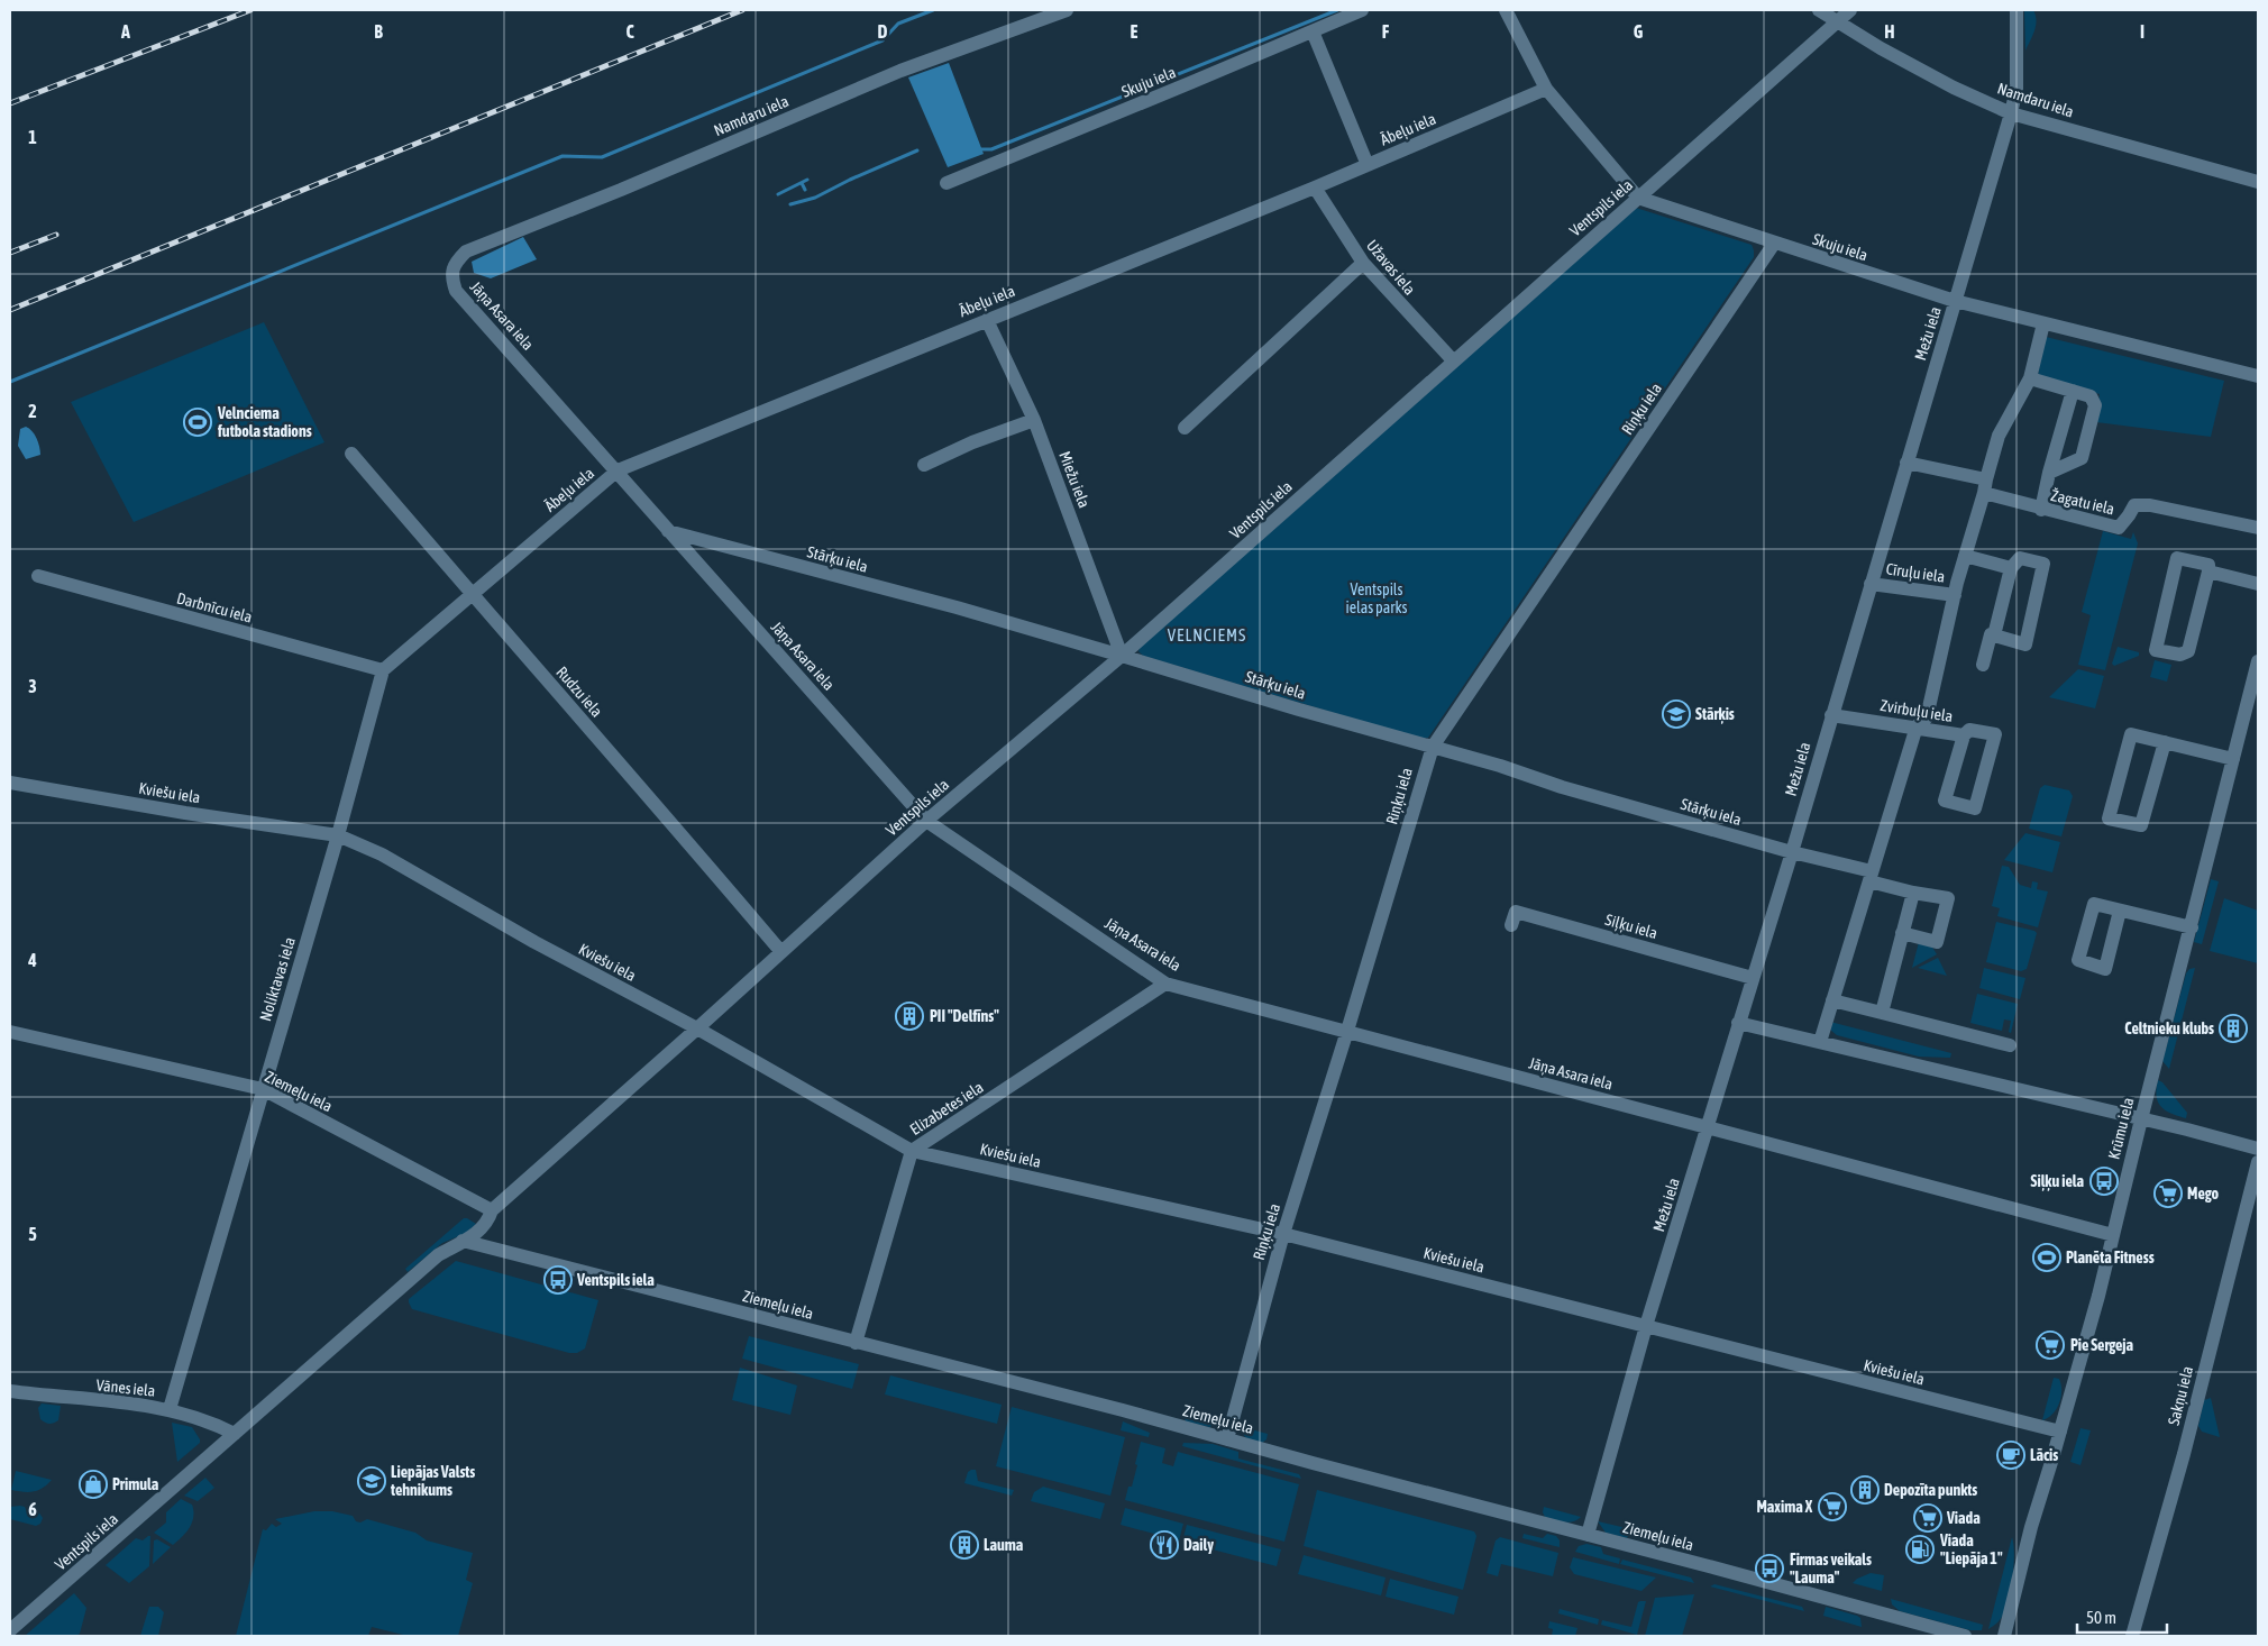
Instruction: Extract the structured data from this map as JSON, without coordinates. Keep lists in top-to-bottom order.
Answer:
{
  "streets": {
    "street": [
      "Skuju iela",
      "Namdaru iela",
      "Ābeļu iela",
      "Ventspils iela",
      "Užavas iela",
      "Jāņa Asara iela",
      "Mežu iela",
      "Riņķu iela",
      "Miežu iela",
      "Žagatu iela",
      "Stārķu iela",
      "Cīruļu iela",
      "Darbnīcu iela",
      "Rudzu iela",
      "Zvirbuļu iela",
      "Kviešu iela",
      "Siļķu iela",
      "Noliktavas iela",
      "Ziemeļu iela",
      "Elizabetes iela",
      "Krūmu iela",
      "Vānes iela",
      "Sakņu iela"
    ]
  },
  "crossings": [
    ["Skuju iela", "Ventspils iela"],
    ["Skuju iela", "Mežu iela"],
    ["Skuju iela", "Riņķu iela"],
    ["Namdaru iela", "Ventspils iela"],
    ["Namdaru iela", "Jāņa Asara iela"],
    ["Namdaru iela", "Mežu iela"],
    ["Ābeļu iela", "Užavas iela"],
    ["Ābeļu iela", "Jāņa Asara iela"],
    ["Ābeļu iela", "Miežu iela"],
    ["Ābeļu iela", "Rudzu iela"],
    ["Ventspils iela", "Užavas iela"],
    ["Ventspils iela", "Jāņa Asara iela"],
    ["Ventspils iela", "Miežu iela"],
    ["Ventspils iela", "Stārķu iela"],
    ["Ventspils iela", "Rudzu iela"],
    ["Ventspils iela", "Kviešu iela"],
    ["Ventspils iela", "Ziemeļu iela"],
    ["Ventspils iela", "Vānes iela"],
    ["Jāņa Asara iela", "Mežu iela"],
    ["Jāņa Asara iela", "Riņķu iela"],
    ["Jāņa Asara iela", "Stārķu iela"],
    ["Jāņa Asara iela", "Elizabetes iela"],
    ["Jāņa Asara iela", "Krūmu iela"],
    ["Mežu iela", "Žagatu iela"],
    ["Mežu iela", "Stārķu iela"],
    ["Mežu iela", "Cīruļu iela"],
    ["Mežu iela", "Zvirbuļu iela"],
    ["Mežu iela", "Kviešu iela"],
    ["Mežu iela", "Siļķu iela"],
    ["Mežu iela", "Ziemeļu iela"],
    ["Riņķu iela", "Stārķu iela"],
    ["Riņķu iela", "Kviešu iela"],
    ["Riņķu iela", "Ziemeļu iela"],
    ["Miežu iela", "Stārķu iela"],
    ["Darbnīcu iela", "Noliktavas iela"],
    ["Kviešu iela", "Noliktavas iela"],
    ["Kviešu iela", "Elizabetes iela"],
    ["Kviešu iela", "Krūmu iela"],
    ["Noliktavas iela", "Ziemeļu iela"],
    ["Noliktavas iela", "Vānes iela"],
    ["Ziemeļu iela", "Elizabetes iela"]
  ],
  "districts": ["VELNCIEMS"],
  "parks": ["Ventspils ielas parks"],
  "places": {
    "sports": ["Velnciema futbola stadions", "Planēta Fitness"],
    "school or university": ["Stārķis", "Liepājas Valsts tehnikums"],
    "building": [
      "PII \"Delfīns\"",
      "Celtnieku klubs",
      "Depozīta punkts",
      "Lauma"
    ],
    "bus stop": ["Siļķu iela", "Ventspils iela", "Firmas veikals \"Lauma\""],
    "supermarket": [
      "Mego",
      "Pie Sergeja",
      "Maxima X",
      "Viada"
    ],
    "cafe": ["Lācis"],
    "shop": ["Primula"],
    "restaurant": ["Daily"],
    "fuel station": ["Viada \"Liepāja 1\""]
  },
  "scale_bar": "50 m",
  "grid": {
    "columns": [
      "A",
      "B",
      "C",
      "D",
      "E",
      "F",
      "G",
      "H",
      "I"
    ],
    "rows": [
      "1",
      "2",
      "3",
      "4",
      "5",
      "6"
    ]
  }
}
